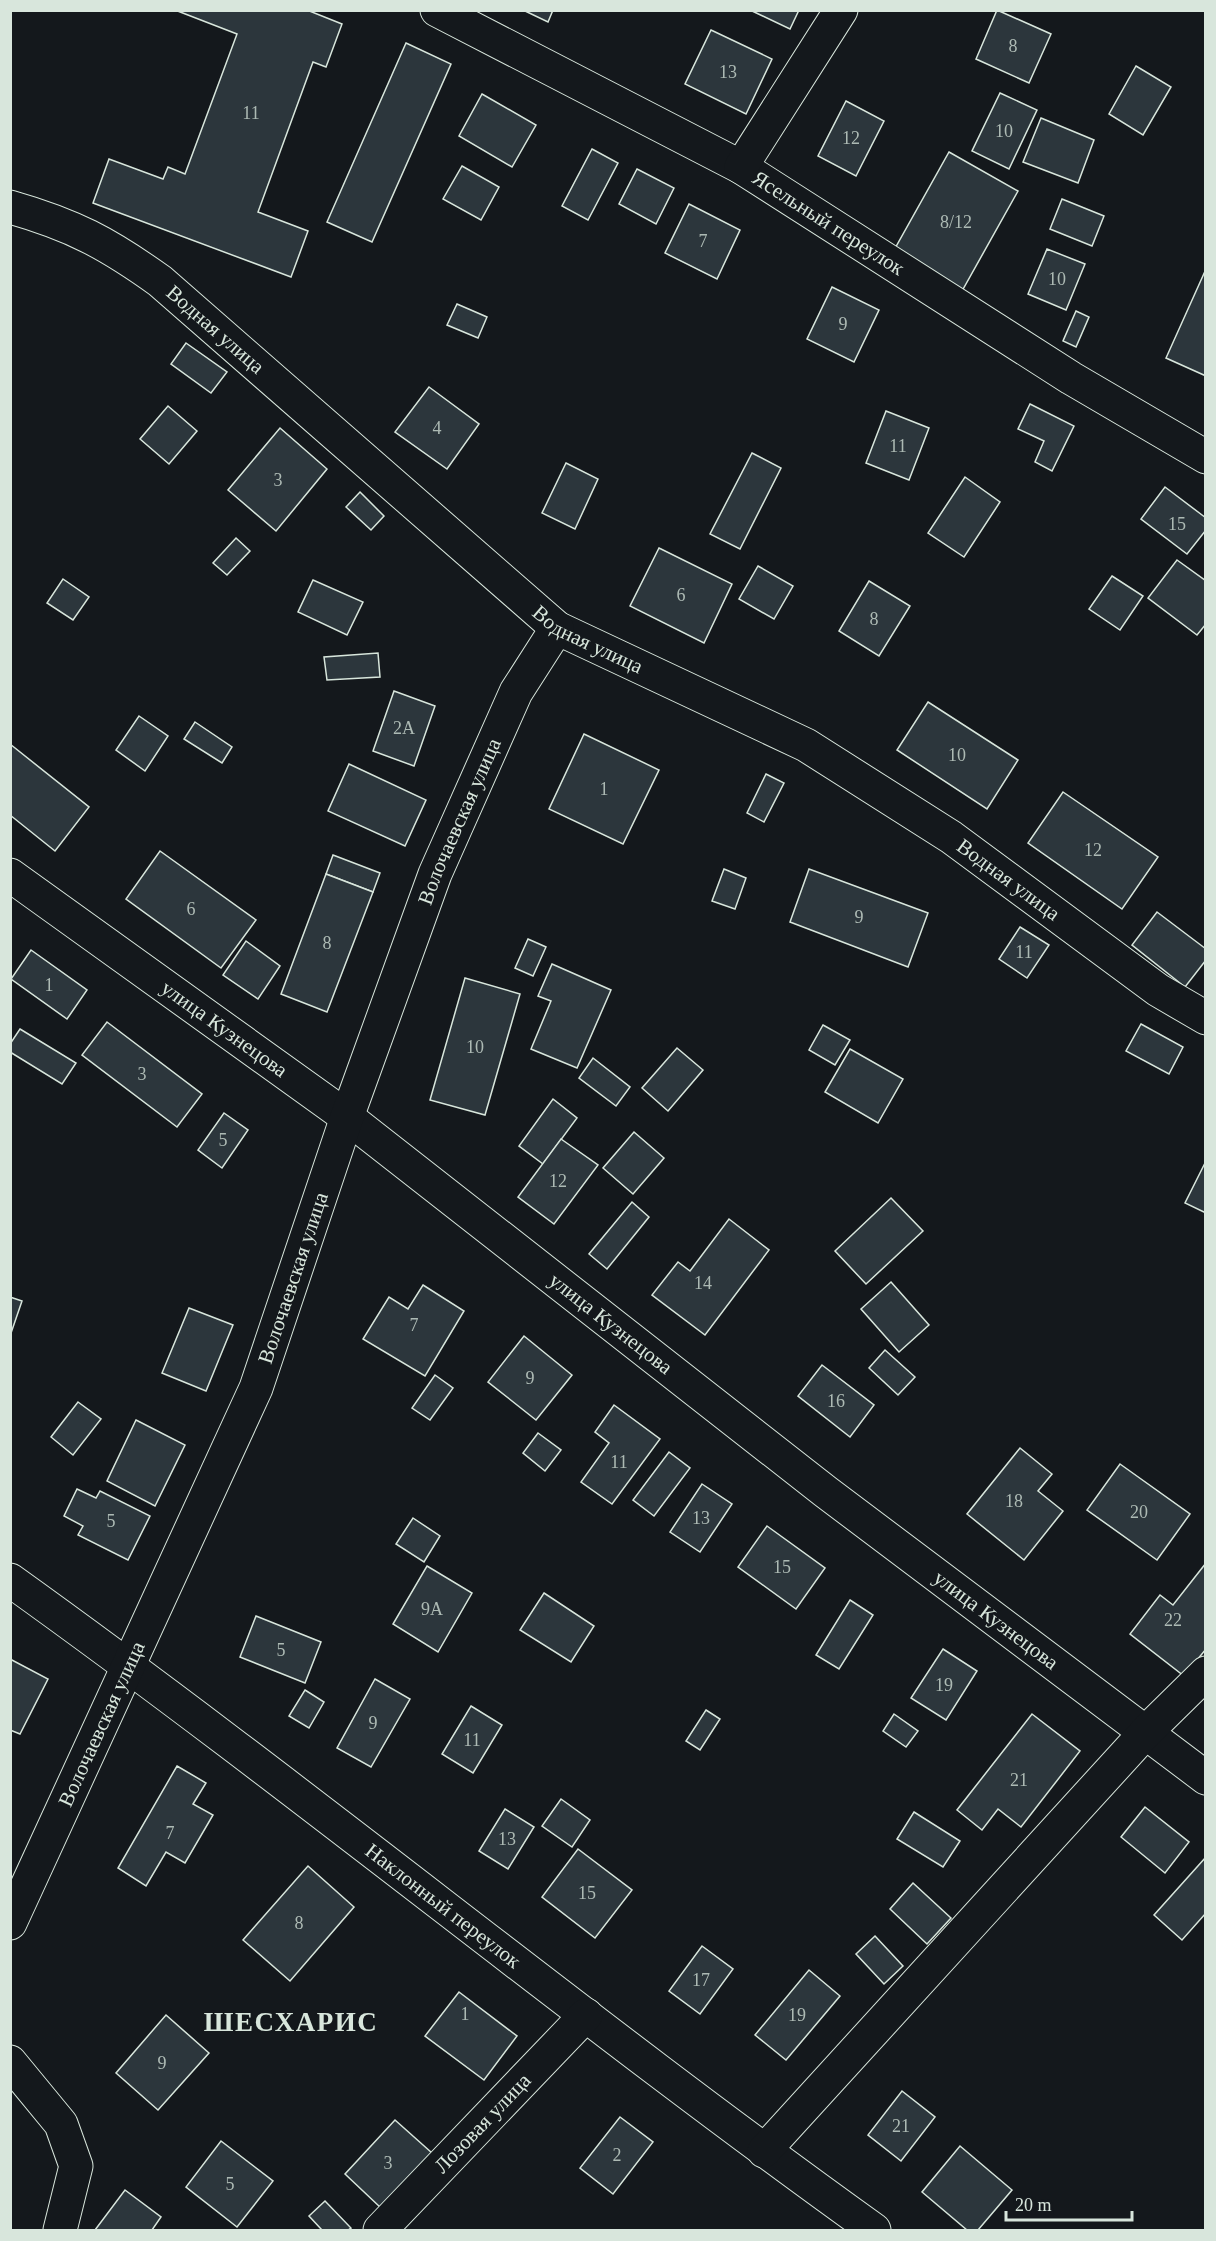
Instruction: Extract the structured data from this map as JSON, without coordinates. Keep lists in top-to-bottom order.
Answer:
{
  "streets": {
    "street": [
      "Ясельный переулок",
      "Водная улица",
      "Волочаевская улица",
      "улица Кузнецова",
      "Наклонный переулок",
      "Лозовая улица"
    ]
  },
  "crossings": [
    ["Водная улица", "Волочаевская улица"],
    ["Волочаевская улица", "улица Кузнецова"],
    ["Волочаевская улица", "Наклонный переулок"],
    ["Наклонный переулок", "Лозовая улица"]
  ],
  "districts": ["ШЕСХАРИС"],
  "house_numbers": [
    "8",
    "13",
    "11",
    "10",
    "12",
    "8/12",
    "7",
    "10",
    "9",
    "4",
    "11",
    "3",
    "15",
    "6",
    "8",
    "2А",
    "10",
    "1",
    "12",
    "6",
    "9",
    "8",
    "11",
    "1",
    "10",
    "3",
    "5",
    "12",
    "14",
    "7",
    "9",
    "16",
    "11",
    "18",
    "20",
    "13",
    "5",
    "15",
    "9А",
    "22",
    "5",
    "19",
    "9",
    "11",
    "21",
    "7",
    "13",
    "15",
    "8",
    "17",
    "1",
    "19",
    "9",
    "21",
    "2",
    "3",
    "5"
  ],
  "scale_bar": "20 m"
}
